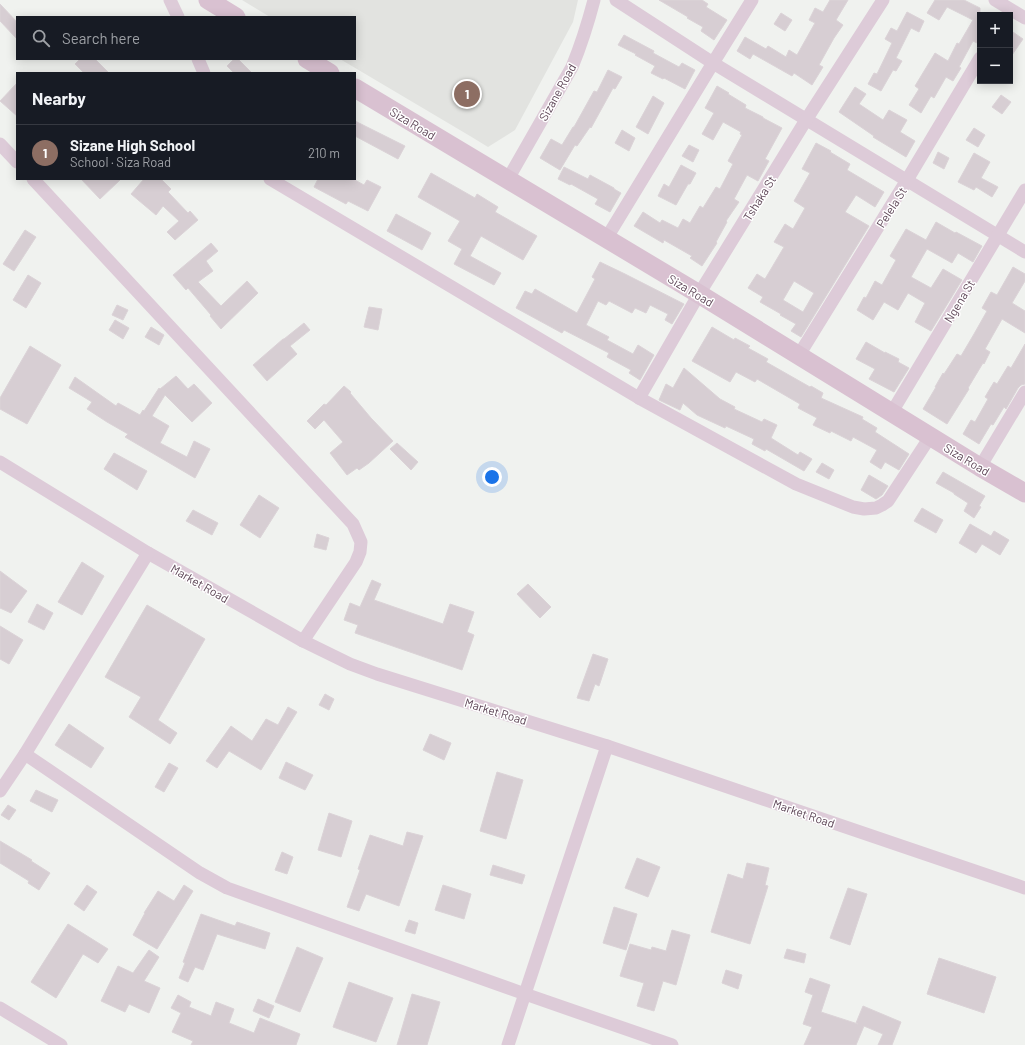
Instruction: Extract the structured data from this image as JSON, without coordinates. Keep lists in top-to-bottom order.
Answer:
{
  "streets": {
    "street": [
      "Sizane Road",
      "Siza Road",
      "Tshaka St",
      "Pelela St",
      "Ngena St",
      "Market Road"
    ]
  },
  "crossings": [
    ["Sizane Road", "Siza Road"],
    ["Siza Road", "Tshaka St"],
    ["Siza Road", "Pelela St"],
    ["Siza Road", "Ngena St"]
  ],
  "page": {
    "map_buttons": ["+", "−"],
    "search": "Search here",
    "heading": "Nearby",
    "pins": "1",
    "list": [
      {
        "mark": "1",
        "name": "Sizane High School",
        "note": "School · Siza Road",
        "value": "210 m"
      }
    ]
  }
}
